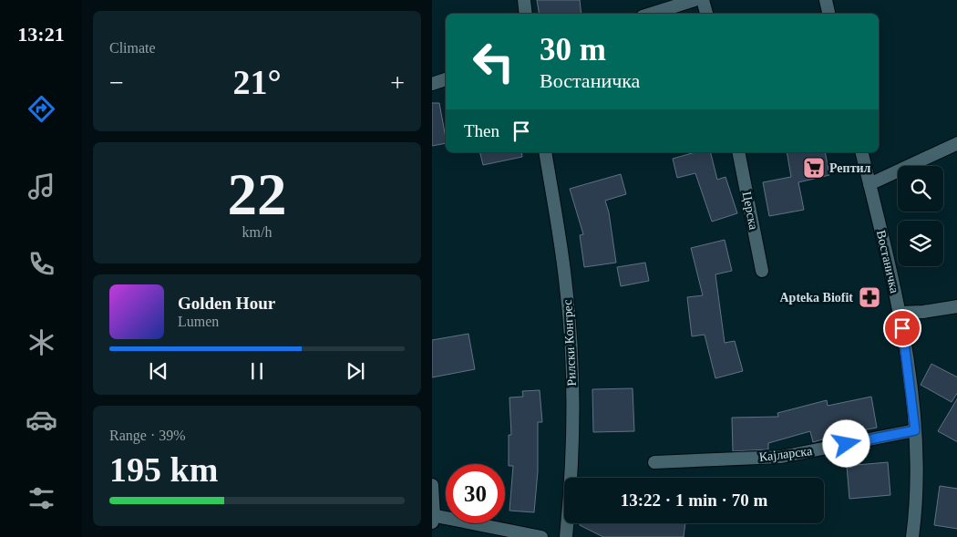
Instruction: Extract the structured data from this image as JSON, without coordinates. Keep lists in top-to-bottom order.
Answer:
{
  "streets": {
    "street": [
      "Церска",
      "Востаничка",
      "Рилски Конгрес",
      "Кајларска"
    ]
  },
  "crossings": [
    ["Востаничка", "Кајларска"]
  ],
  "places": {
    "supermarket": ["Рептил"],
    "pharmacy": ["Apteka Biofit"]
  },
  "page": {
    "tabs": "13:21",
    "tile": [
      "Climate",
      ["22", "km/h"],
      ["Range · 39%", "195 km"]
    ],
    "turn": ["30 m", "Востаничка"],
    "heat": ["−", "21°", "+"],
    "then": "Then",
    "song": ["Golden Hour", "Lumen"],
    "limit": "30",
    "trip": "13:22 · 1 min · 70 m"
  }
}
